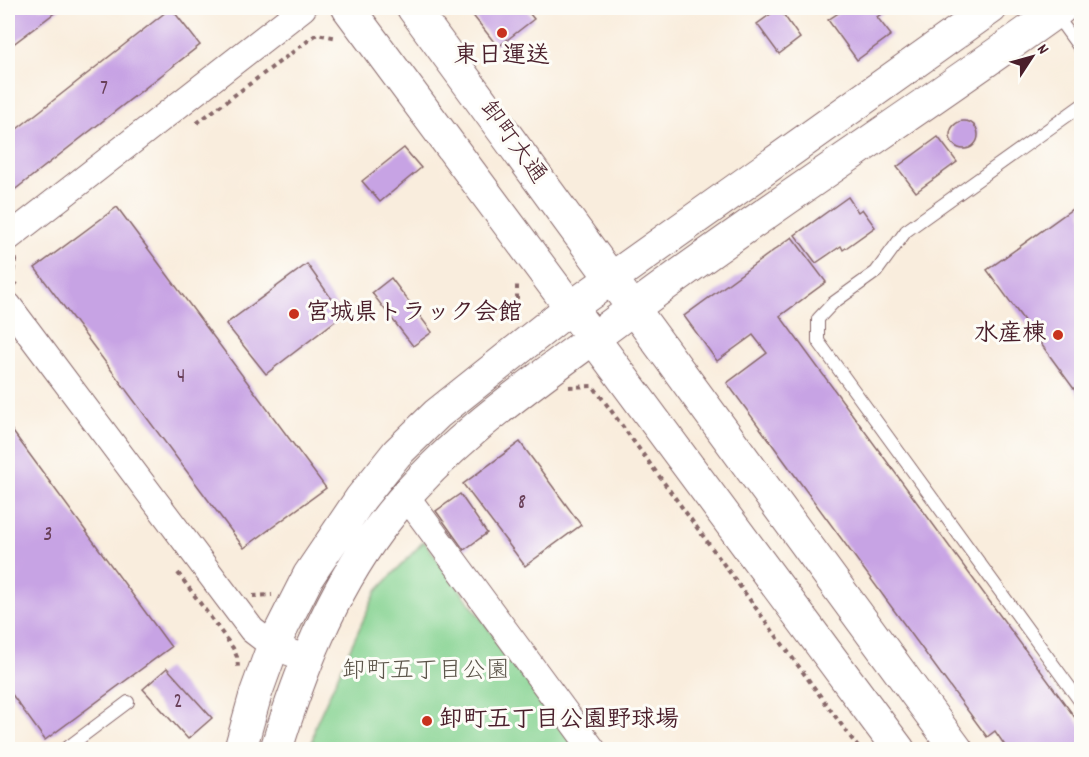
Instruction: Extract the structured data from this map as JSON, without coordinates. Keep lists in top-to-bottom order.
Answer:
{
  "streets": {
    "street": ["卸町大通"]
  },
  "parks": ["卸町五丁目公園"],
  "places": [
    "東日運送",
    "宮城県トラック会館",
    "水産棟",
    "卸町五丁目公園野球場"
  ],
  "house_numbers": [
    "7",
    "4",
    "8",
    "3",
    "2"
  ],
  "north": "top right"
}
